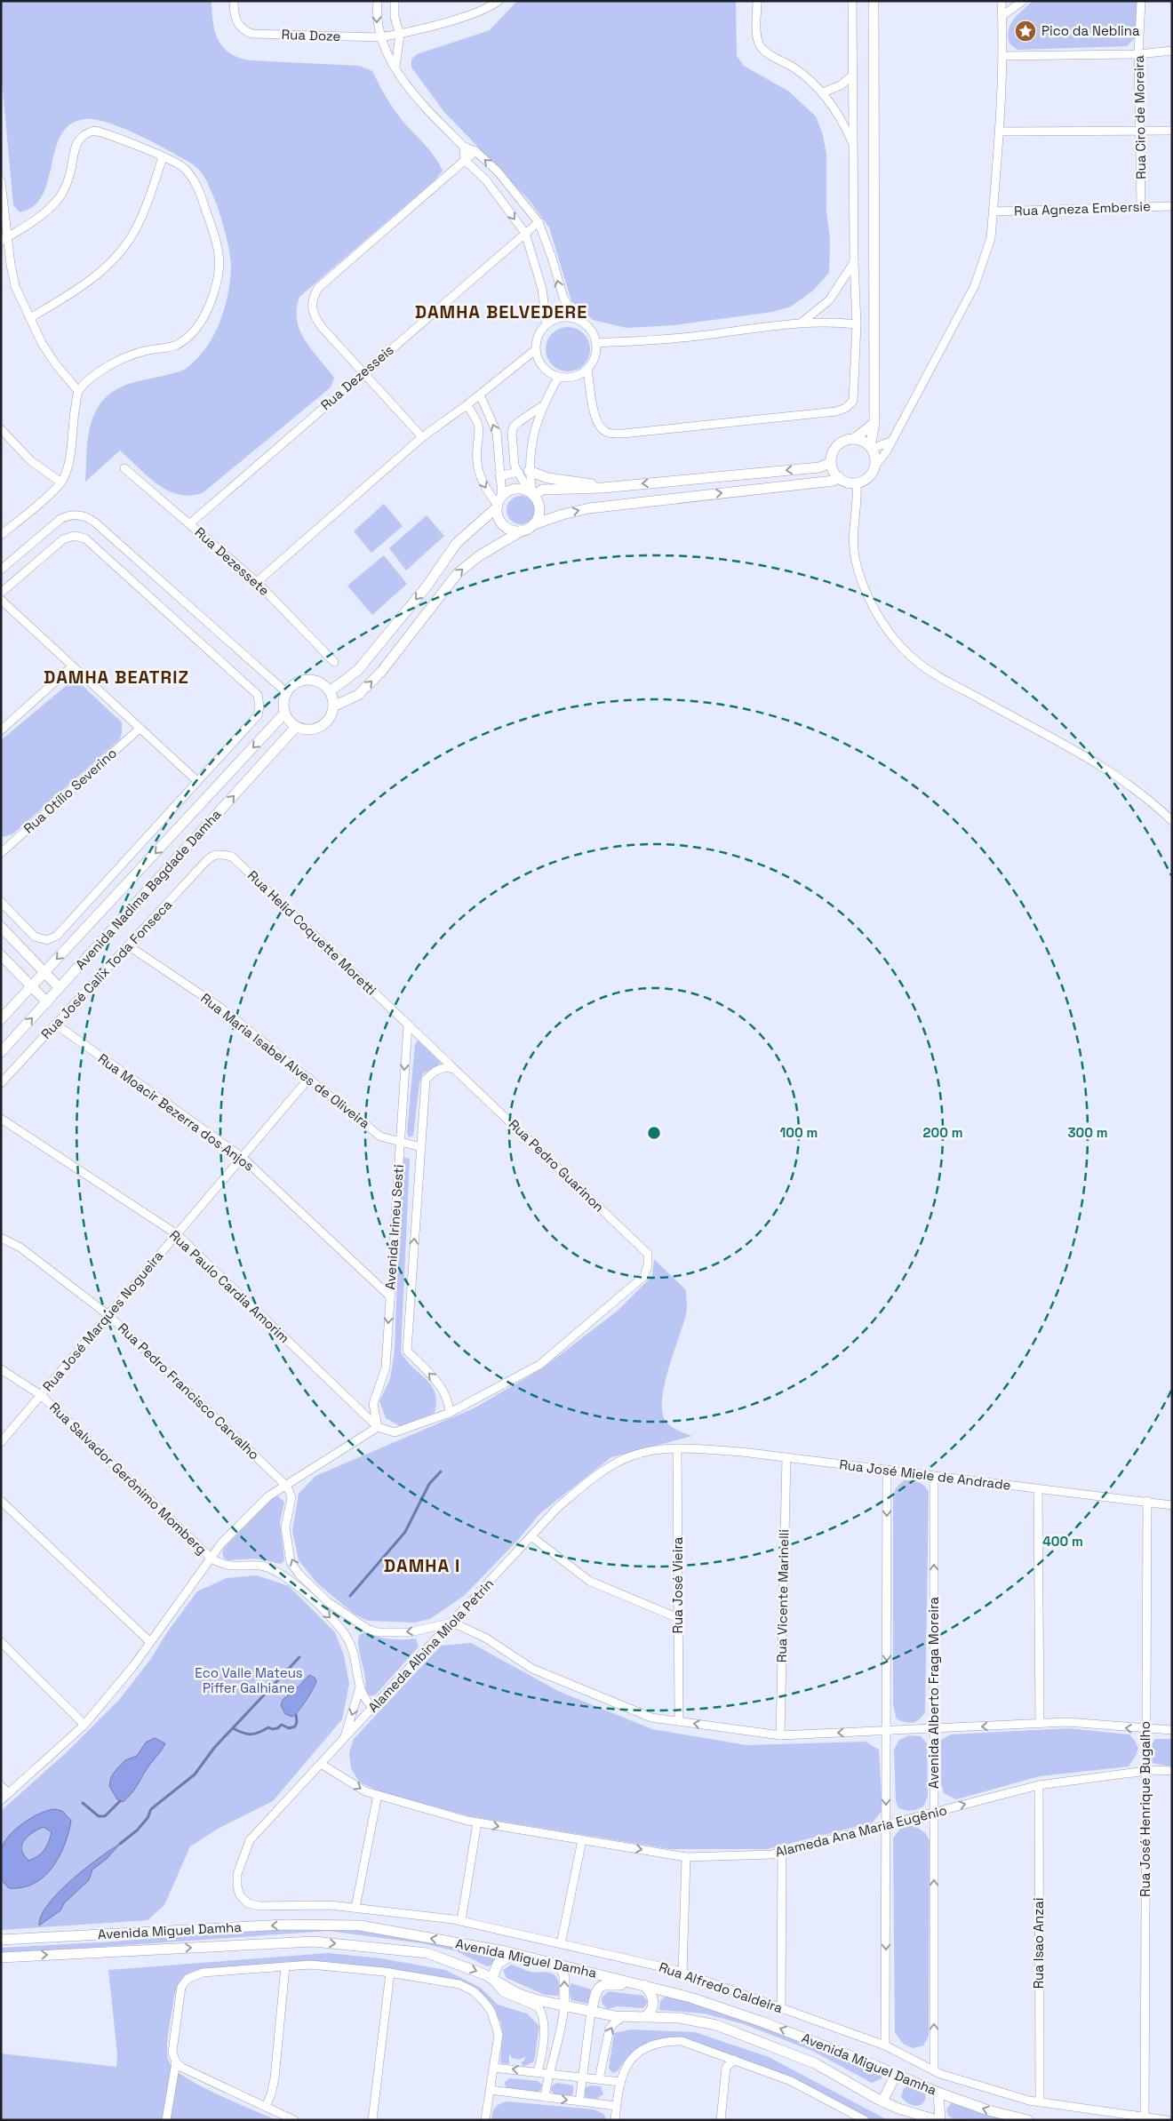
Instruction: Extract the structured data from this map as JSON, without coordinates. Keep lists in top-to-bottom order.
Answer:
{
  "streets": {
    "street": [
      "Rua Doze",
      "Rua Ciro de Moreira",
      "Rua Agneza Embersie",
      "Rua Dezesseis",
      "Rua Dezessete",
      "Rua Otílio Severino",
      "Avenida Nadima Bagdade Damha",
      "Rua Helid Coquette Moretti",
      "Rua José Calix Toda Fonseca",
      "Rua Maria Isabel Alves de Oliveira",
      "Rua Moacir Bezerra dos Anjos",
      "Rua Pedro Guarinon",
      "Avenida Irineu Sesti",
      "Rua Paulo Cardia Amorim",
      "Rua José Marques Nogueira",
      "Rua Pedro Francisco Carvalho",
      "Rua José Miele de Andrade",
      "Rua Salvador Gerônimo Momberg",
      "Rua José Vieira",
      "Rua Vicente Marinelli",
      "Alameda Albina Miola Petrin",
      "Avenida Alberto Fraga Moreira",
      "Rua José Henrique Bugalho",
      "Alameda Ana Maria Eugênio",
      "Avenida Miguel Damha",
      "Rua Isao Anzai",
      "Rua Alfredo Caldeira"
    ]
  },
  "crossings": [
    ["Rua Ciro de Moreira", "Rua Agneza Embersie"],
    ["Rua Dezesseis", "Rua Dezessete"],
    ["Rua Helid Coquette Moretti", "Rua José Calix Toda Fonseca"],
    ["Rua Helid Coquette Moretti", "Rua Pedro Guarinon"],
    ["Rua Helid Coquette Moretti", "Avenida Irineu Sesti"],
    ["Rua José Calix Toda Fonseca", "Rua Maria Isabel Alves de Oliveira"],
    ["Rua José Calix Toda Fonseca", "Rua Moacir Bezerra dos Anjos"],
    ["Rua Maria Isabel Alves de Oliveira", "Avenida Irineu Sesti"],
    ["Rua Maria Isabel Alves de Oliveira", "Rua José Marques Nogueira"],
    ["Rua Moacir Bezerra dos Anjos", "Avenida Irineu Sesti"],
    ["Rua Moacir Bezerra dos Anjos", "Rua José Marques Nogueira"],
    ["Rua Pedro Guarinon", "Avenida Irineu Sesti"],
    ["Avenida Irineu Sesti", "Rua Paulo Cardia Amorim"],
    ["Rua Paulo Cardia Amorim", "Rua José Marques Nogueira"],
    ["Rua José Marques Nogueira", "Rua Pedro Francisco Carvalho"],
    ["Rua José Marques Nogueira", "Rua Salvador Gerônimo Momberg"],
    ["Rua José Miele de Andrade", "Rua José Vieira"],
    ["Rua José Miele de Andrade", "Rua Vicente Marinelli"],
    ["Rua José Miele de Andrade", "Alameda Albina Miola Petrin"],
    ["Rua José Miele de Andrade", "Avenida Alberto Fraga Moreira"],
    ["Rua José Miele de Andrade", "Rua José Henrique Bugalho"],
    ["Rua José Vieira", "Alameda Albina Miola Petrin"],
    ["Alameda Albina Miola Petrin", "Alameda Ana Maria Eugênio"],
    ["Alameda Albina Miola Petrin", "Rua Alfredo Caldeira"],
    ["Avenida Alberto Fraga Moreira", "Alameda Ana Maria Eugênio"],
    ["Avenida Alberto Fraga Moreira", "Rua Alfredo Caldeira"],
    ["Rua José Henrique Bugalho", "Alameda Ana Maria Eugênio"],
    ["Rua José Henrique Bugalho", "Rua Alfredo Caldeira"],
    ["Alameda Ana Maria Eugênio", "Rua Isao Anzai"],
    ["Rua Isao Anzai", "Rua Alfredo Caldeira"]
  ],
  "one_way": ["Alameda Ana Maria Eugênio"],
  "districts": ["DAMHA BELVEDERE", "DAMHA BEATRIZ", "DAMHA I"],
  "parks": ["Eco Valle Mateus Piffer Galhiane"],
  "places": {
    "place": ["Pico da Neblina"]
  },
  "rings": [
    "100 m",
    "200 m",
    "300 m",
    "400 m"
  ]
}
